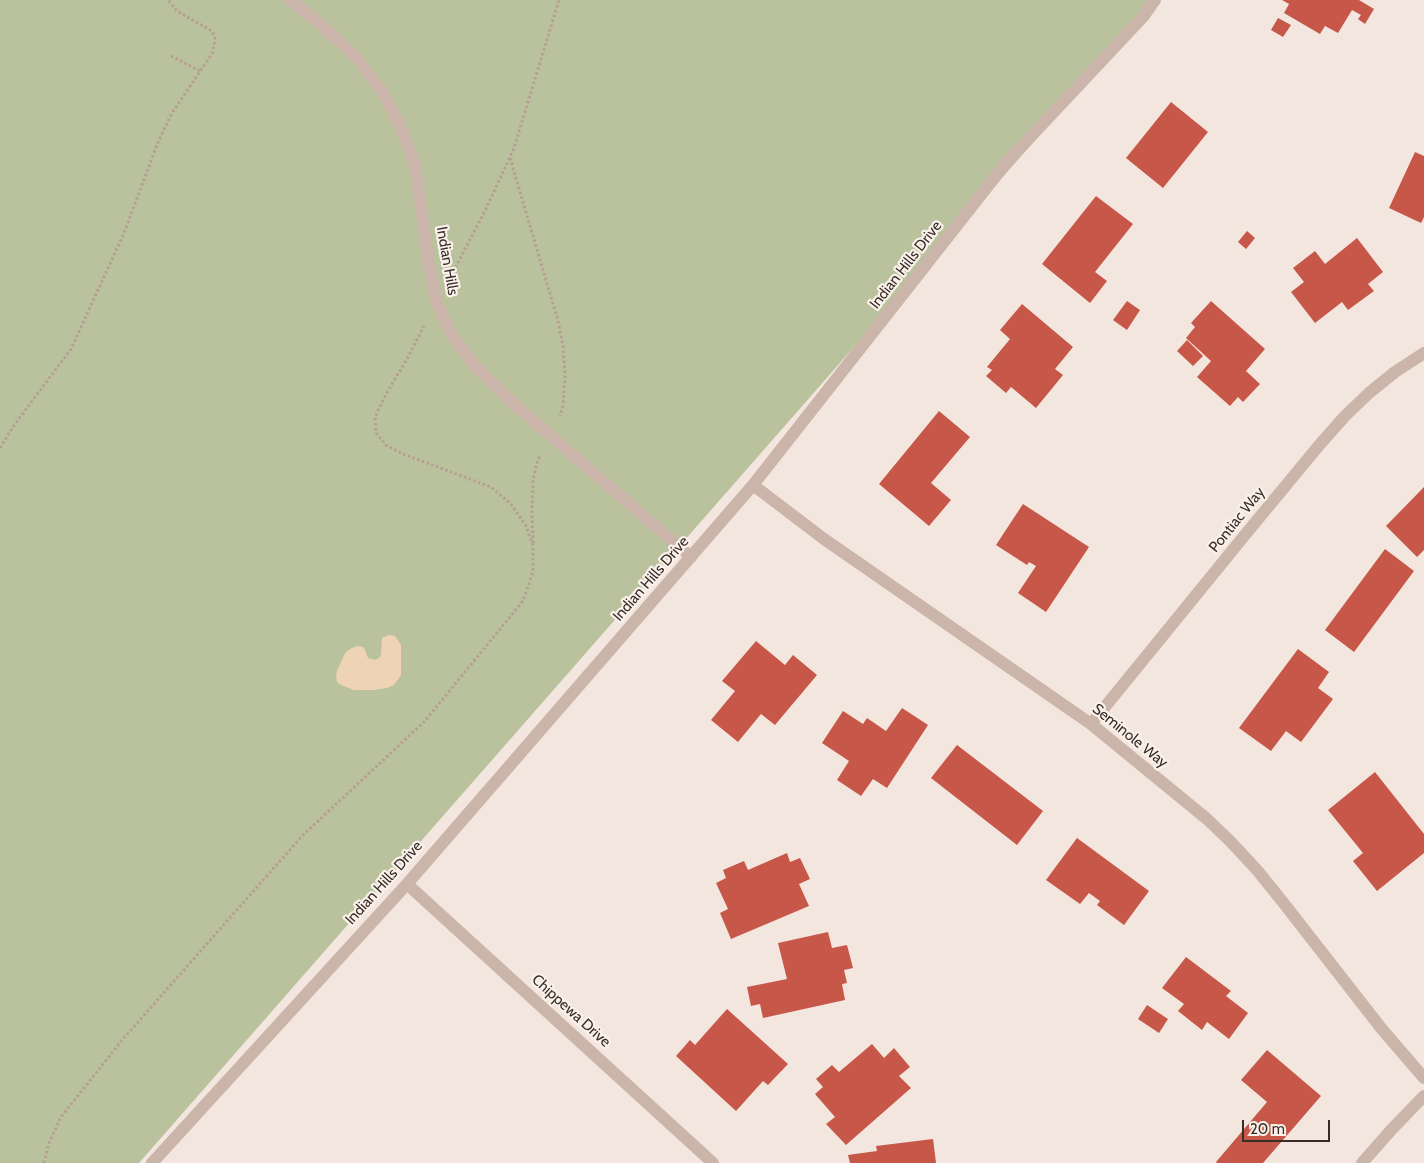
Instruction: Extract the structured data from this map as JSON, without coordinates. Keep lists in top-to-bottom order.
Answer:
{
  "streets": {
    "street": [
      "Indian Hills",
      "Indian Hills Drive",
      "Pontiac Way",
      "Seminole Way",
      "Chippewa Drive"
    ]
  },
  "crossings": [
    ["Indian Hills", "Indian Hills Drive"],
    ["Indian Hills Drive", "Seminole Way"],
    ["Indian Hills Drive", "Chippewa Drive"],
    ["Pontiac Way", "Seminole Way"]
  ],
  "scale_bar": "20 m"
}
